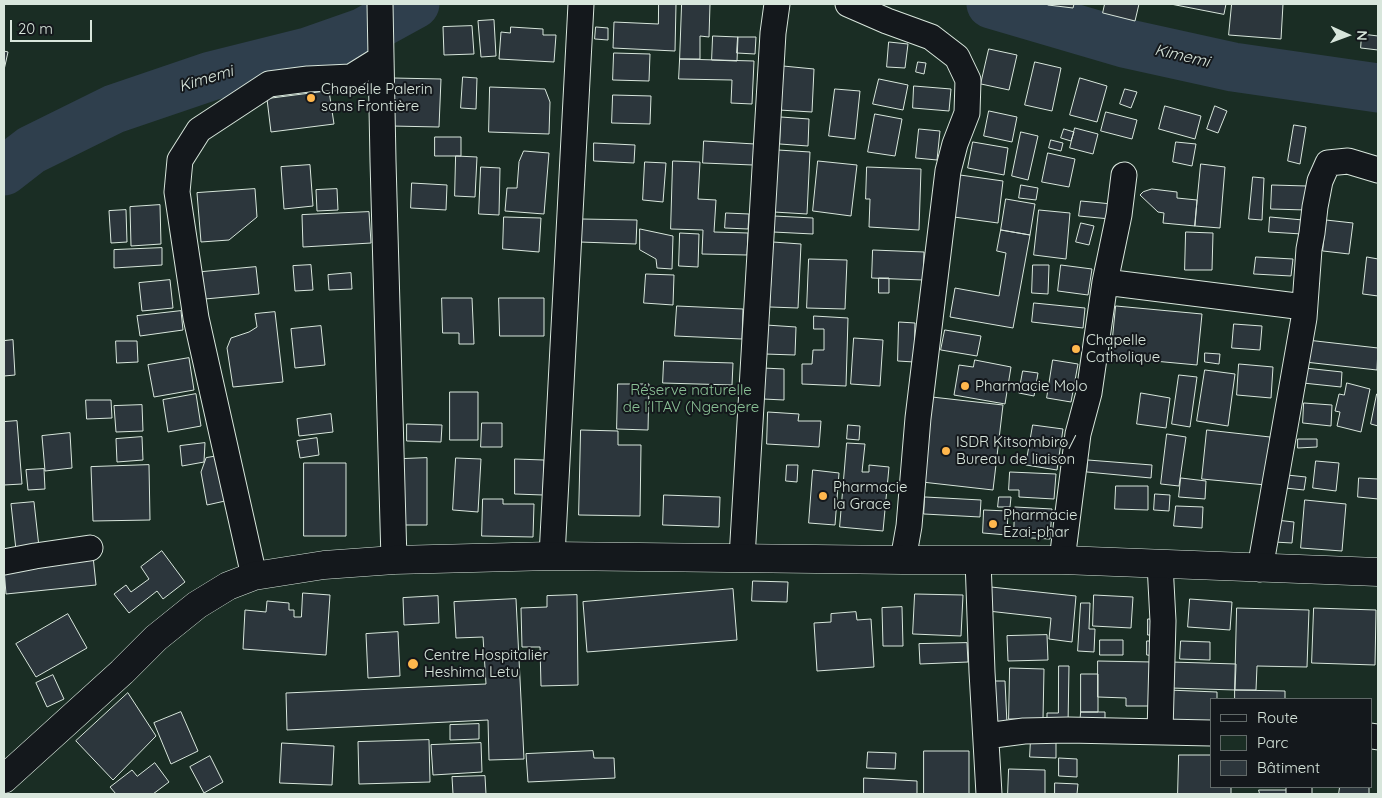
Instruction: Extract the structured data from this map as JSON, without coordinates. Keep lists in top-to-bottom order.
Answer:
{
  "water": ["Kimemi"],
  "parks": ["Réserve naturelle de l'ITAV (Ngengere"],
  "places": [
    "Chapelle Palerin sans Frontière",
    "Chapelle Catholique",
    "Pharmacie Molo",
    "ISDR Kitsombiro/ Bureau de liaison",
    "Pharmacie la Grace",
    "Pharmacie Ezai-phar",
    "Centre Hospitalier Heshima Letu"
  ],
  "legend": ["Route", "Parc", "Bâtiment"],
  "scale_bar": "20 m",
  "north": "right"
}
